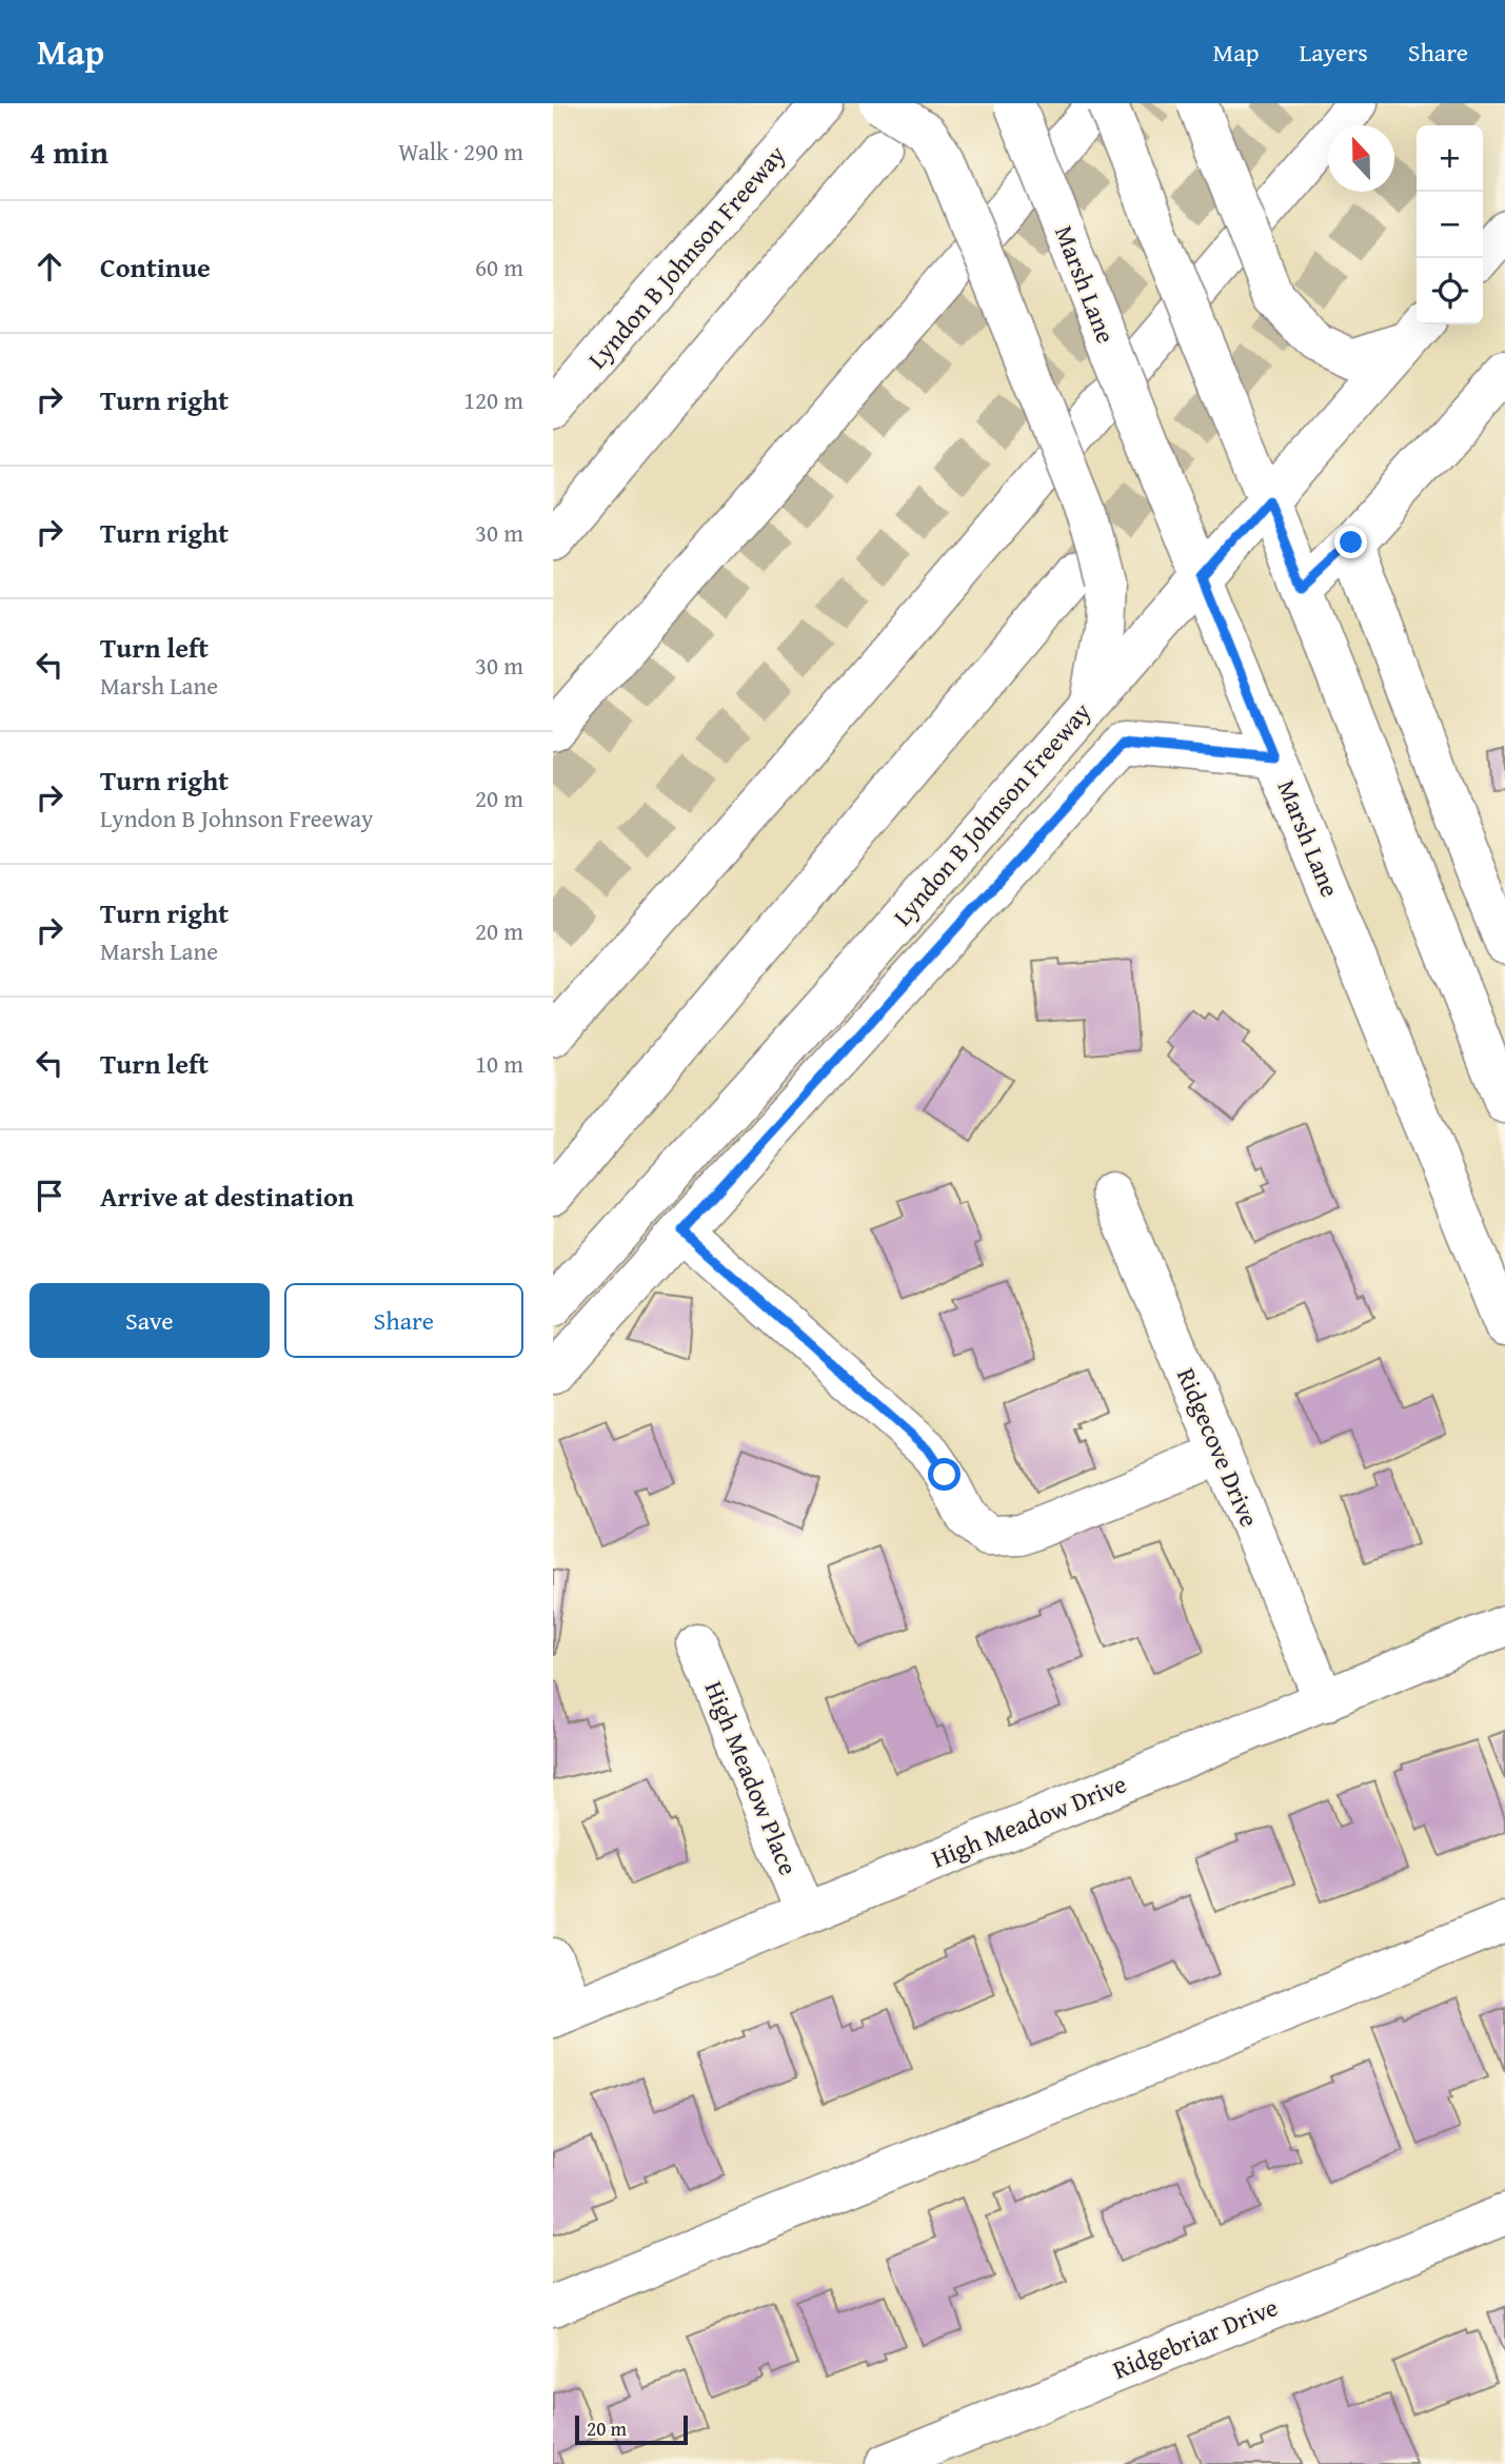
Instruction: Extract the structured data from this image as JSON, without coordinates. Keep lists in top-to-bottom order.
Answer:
{
  "streets": {
    "main road": [
      "Lyndon B Johnson Freeway",
      "Marsh Lane",
      "Ridgecove Drive",
      "High Meadow Place",
      "High Meadow Drive",
      "Ridgebriar Drive"
    ]
  },
  "crossings": [
    ["Lyndon B Johnson Freeway", "Marsh Lane"],
    ["Ridgecove Drive", "High Meadow Drive"],
    ["High Meadow Place", "High Meadow Drive"]
  ],
  "scale_bar": "20 m",
  "north": "top",
  "page": {
    "header": "Map",
    "nav": ["Map", "Layers", "Share"],
    "heading": ["4 min", "Walk · 290 m"],
    "map_buttons": ["+", "−"],
    "list": [
      ["Continue", "60 m"],
      ["Turn right", "120 m"],
      ["Turn right", "30 m"],
      ["Turn left", "Marsh Lane", "30 m"],
      ["Turn right", "Lyndon B Johnson Freeway", "20 m"],
      ["Turn right", "Marsh Lane", "20 m"],
      ["Turn left", "10 m"],
      "Arrive at destination"
    ],
    "buttons": ["Save", "Share"],
    "scale": "20 m"
  }
}
